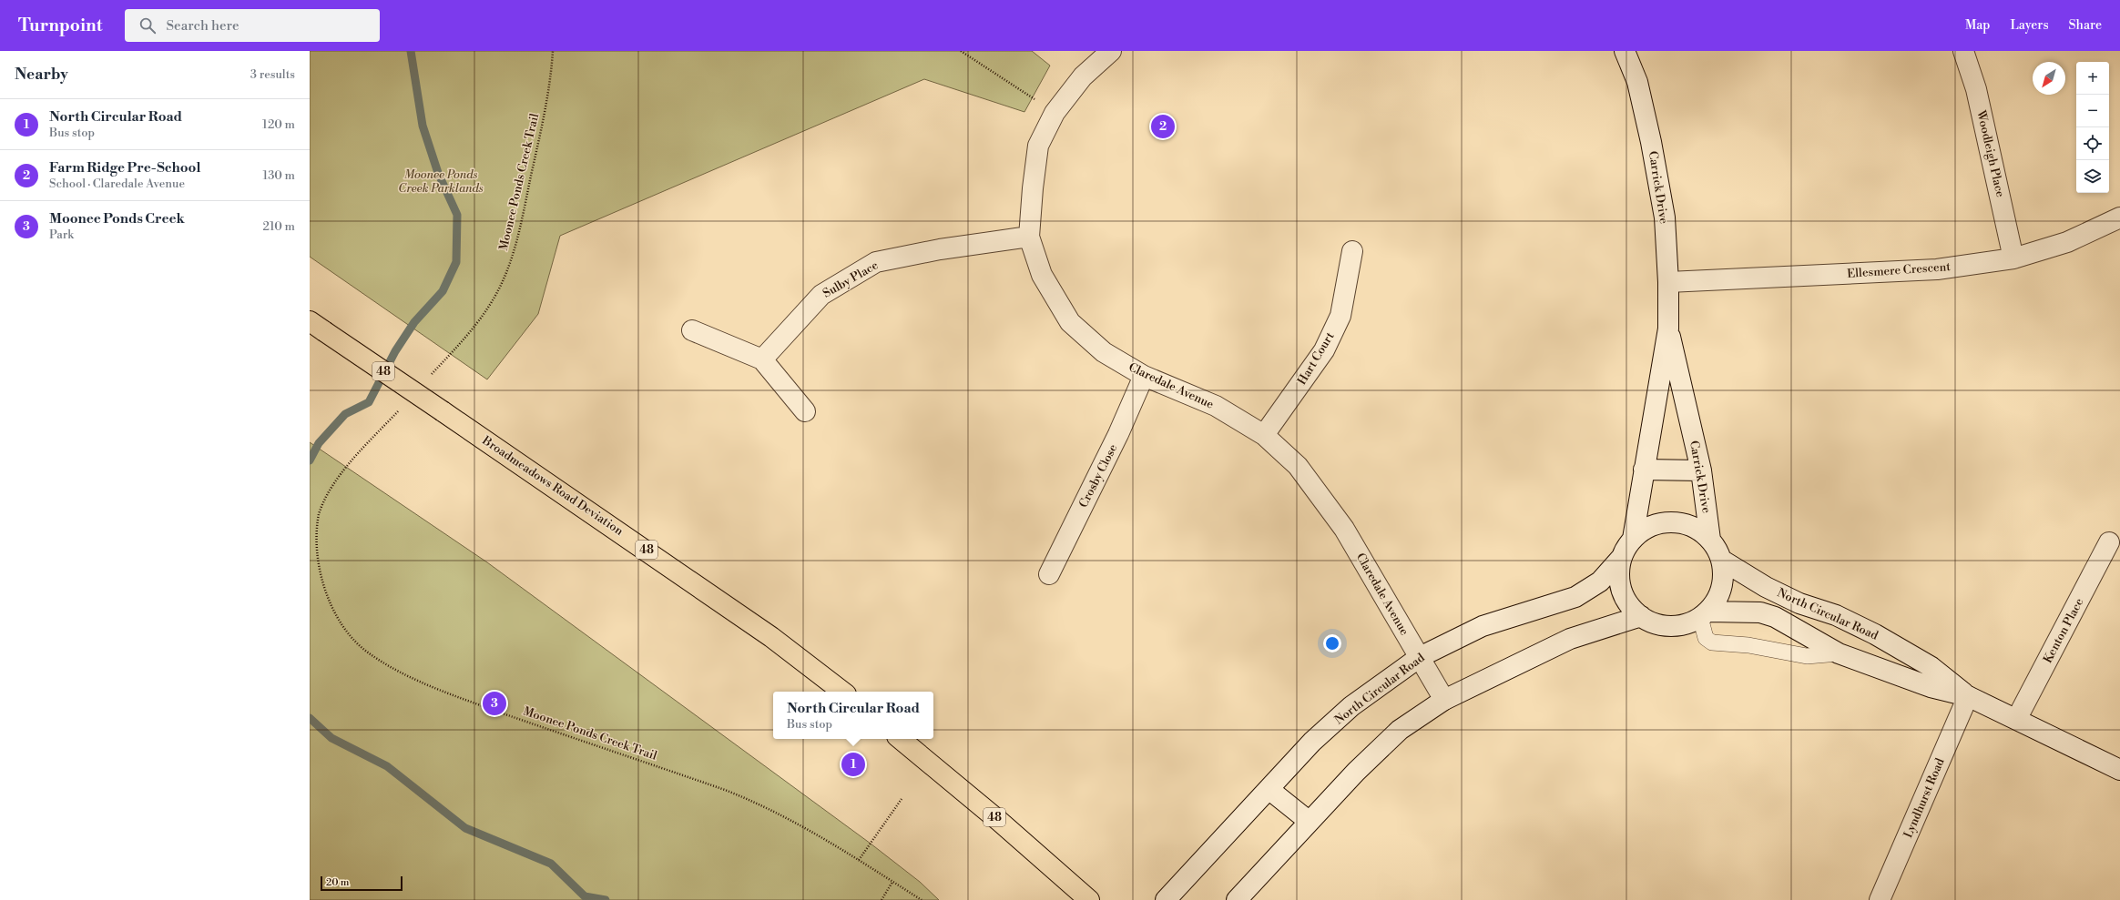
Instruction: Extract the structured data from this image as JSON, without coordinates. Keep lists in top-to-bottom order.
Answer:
{
  "streets": {
    "main road": ["48", "Broadmeadows Road Deviation"],
    "street": [
      "Woodleigh Place",
      "Carrick Drive",
      "Ellesmere Crescent",
      "Sulby Place",
      "Hart Court",
      "Claredale Avenue",
      "Crosby Close",
      "North Circular Road",
      "Kenton Place",
      "Lyndhurst Road"
    ],
    "path": ["Moonee Ponds Creek Trail"]
  },
  "crossings": [
    ["Woodleigh Place", "Ellesmere Crescent"],
    ["Carrick Drive", "Ellesmere Crescent"],
    ["Carrick Drive", "North Circular Road"],
    ["Sulby Place", "Claredale Avenue"],
    ["Hart Court", "Claredale Avenue"],
    ["Claredale Avenue", "Crosby Close"],
    ["Claredale Avenue", "North Circular Road"],
    ["North Circular Road", "Kenton Place"],
    ["North Circular Road", "Lyndhurst Road"]
  ],
  "parks": ["Moonee Ponds Creek Parklands"],
  "scale_bar": "20 m",
  "north": "bottom left",
  "page": {
    "header": "Turnpoint",
    "search": "Search here",
    "nav": ["Map", "Layers", "Share"],
    "heading": ["Nearby", "3 results"],
    "map_buttons": ["+", "−"],
    "list": [
      {
        "mark": "1",
        "name": "North Circular Road",
        "note": "Bus stop",
        "value": "120 m"
      },
      {
        "mark": "2",
        "name": "Farm Ridge Pre-School",
        "note": "School · Claredale Avenue",
        "value": "130 m"
      },
      {
        "mark": "3",
        "name": "Moonee Ponds Creek",
        "note": "Park",
        "value": "210 m"
      }
    ],
    "pins": ["2", "3", "1"],
    "popup": ["North Circular Road", "Bus stop"],
    "scale": "20 m"
  }
}
